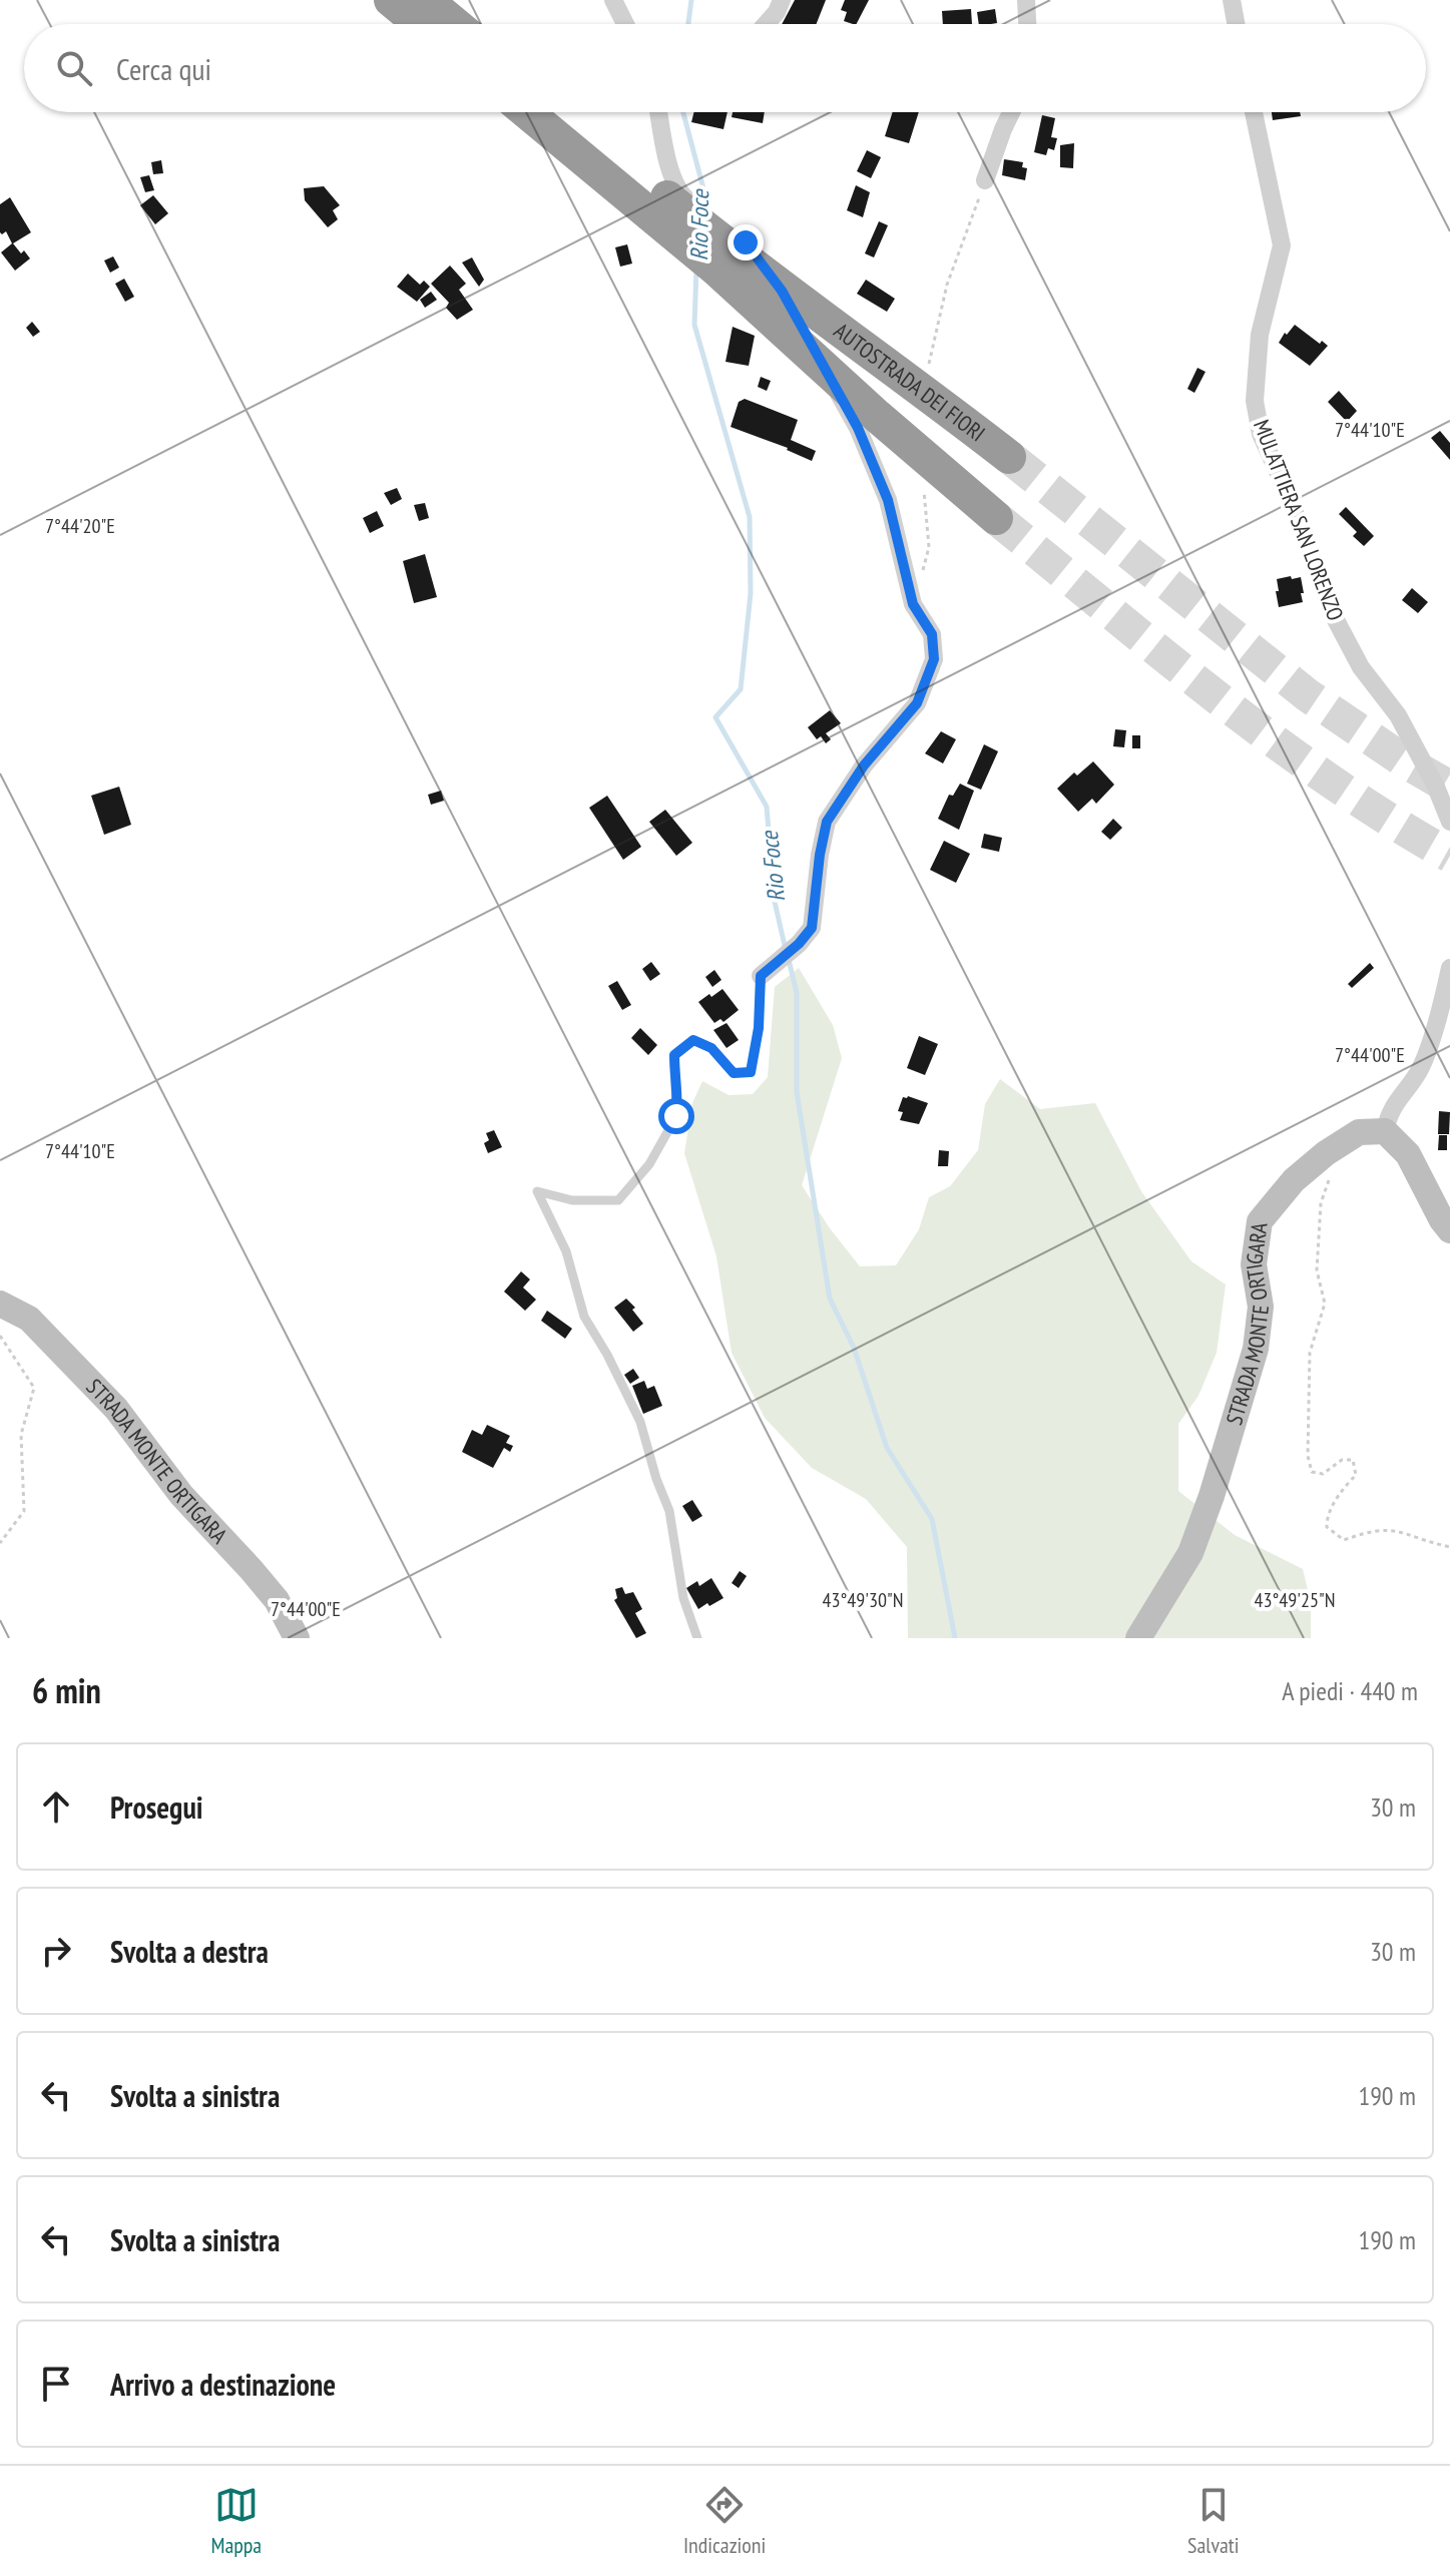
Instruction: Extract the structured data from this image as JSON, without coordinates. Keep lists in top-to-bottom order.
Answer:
{
  "streets": {
    "highway": ["AUTOSTRADA DEI FIORI"],
    "main road": ["STRADA MONTE ORTIGARA"],
    "street": ["MULATTIERA SAN LORENZO"]
  },
  "water": ["Rio Foce"],
  "page": {
    "search": "Cerca qui",
    "heading": ["6 min", "A piedi · 440 m"],
    "list": [
      ["Prosegui", "30 m"],
      ["Svolta a destra", "30 m"],
      ["Svolta a sinistra", "190 m"],
      ["Svolta a sinistra", "190 m"],
      "Arrivo a destinazione"
    ],
    "nav": ["Mappa", "Indicazioni", "Salvati"]
  },
  "coordinates": [
    "7°44'10\"E",
    "7°44'20\"E",
    "7°44'00\"E",
    "43°49'30\"N",
    "43°49'25\"N"
  ]
}
